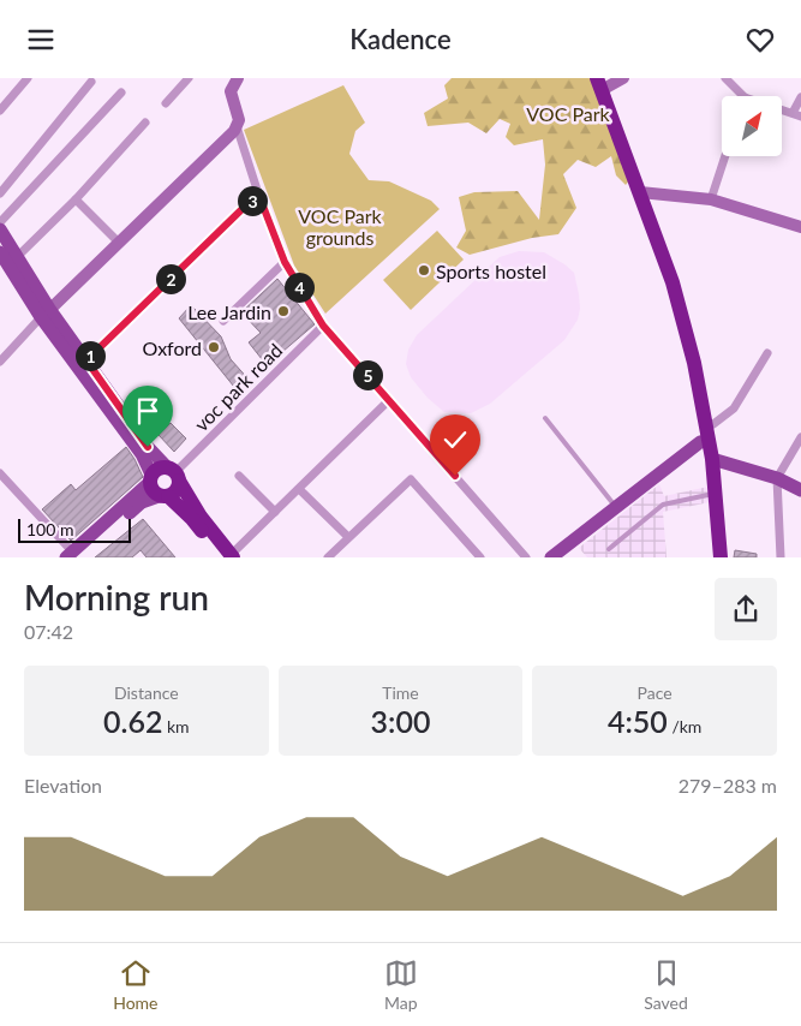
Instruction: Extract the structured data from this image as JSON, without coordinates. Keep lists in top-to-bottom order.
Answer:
{
  "streets": {
    "street": ["voc park road"]
  },
  "parks": ["VOC Park", "VOC Park grounds"],
  "places": ["Sports hostel", "Lee Jardin", "Oxford"],
  "scale_bar": "100 m",
  "north": "top right",
  "page": {
    "header": "Kadence",
    "pins": [
      "3",
      "2",
      "4",
      "1",
      "5"
    ],
    "scale": "100 m",
    "heading": ["Morning run", "07:42"],
    "stats": [
      ["Distance", "0.62 km"],
      ["Time", "3:00"],
      ["Pace", "4:50 /km"]
    ],
    "chart": ["Elevation", "279–283 m"],
    "tabs": ["Home", "Map", "Saved"]
  }
}
